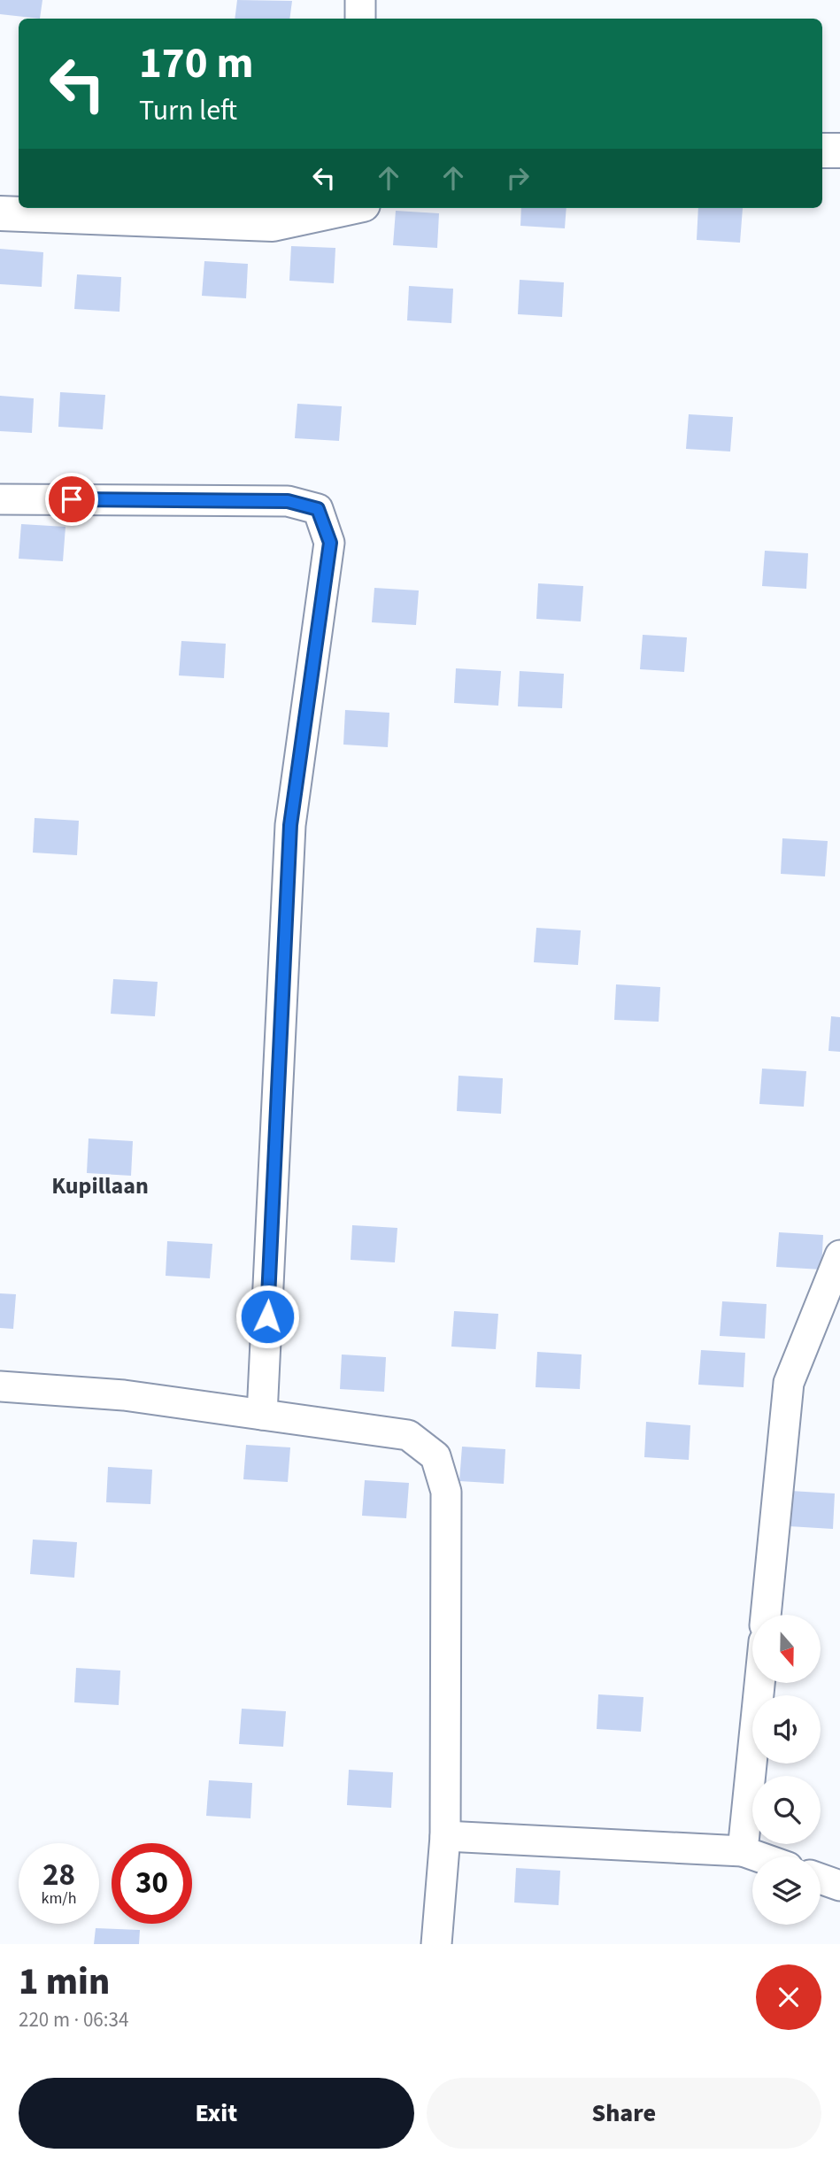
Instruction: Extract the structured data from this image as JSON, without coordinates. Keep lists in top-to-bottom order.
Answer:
{
  "districts": ["Kupillaan"],
  "north": "bottom",
  "page": {
    "turn": ["170 m", "Turn left"],
    "speed": "28 km/h",
    "limit": "30",
    "heading": ["1 min", "220 m · 06:34"],
    "buttons": ["Exit", "Share"]
  }
}
